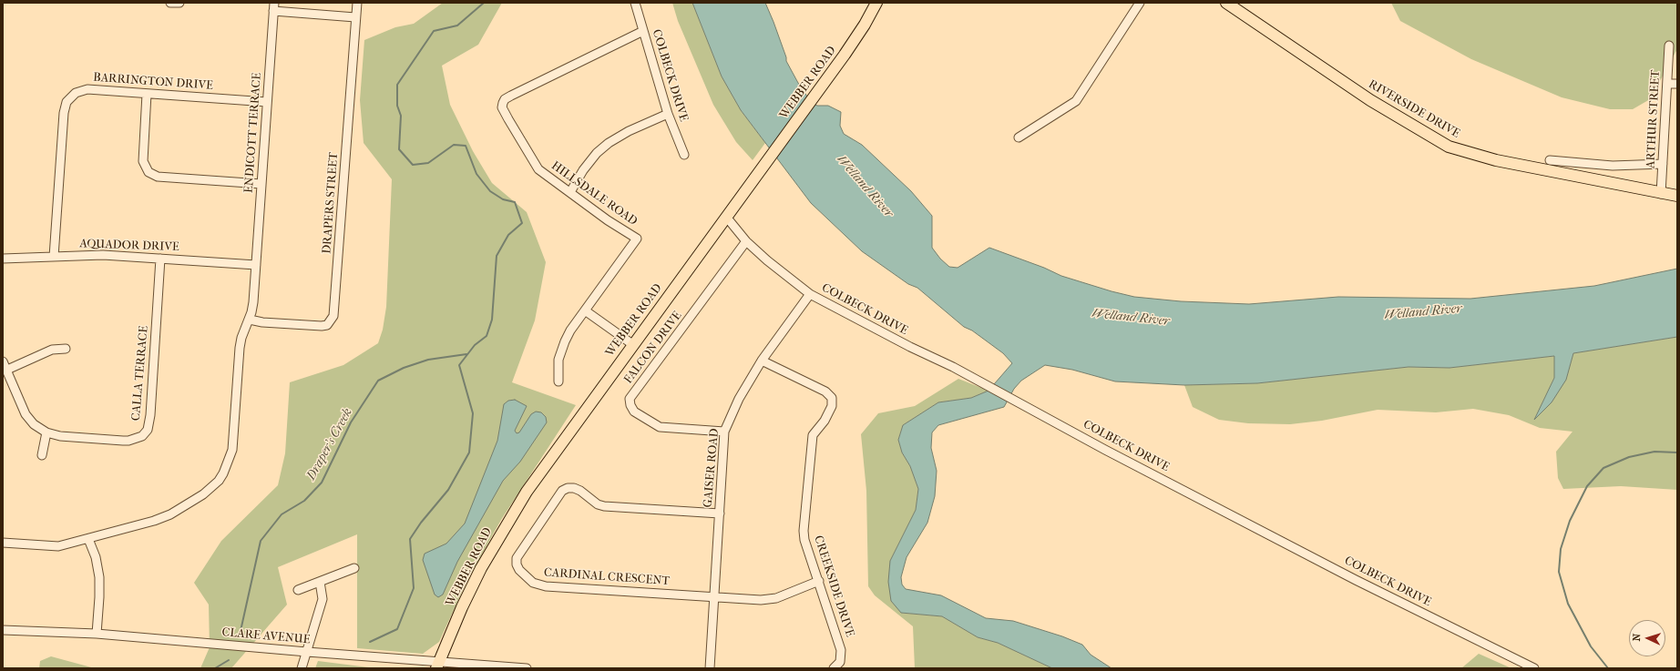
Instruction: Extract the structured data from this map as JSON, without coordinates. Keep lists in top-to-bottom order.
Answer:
{
  "streets": {
    "main road": ["WEBBER ROAD", "RIVERSIDE DRIVE"],
    "street": [
      "COLBECK DRIVE",
      "BARRINGTON DRIVE",
      "ARTHUR STREET",
      "ENDICOTT TERRACE",
      "HILLSDALE ROAD",
      "DRAPERS STREET",
      "AQUADOR DRIVE",
      "FALCON DRIVE",
      "CALLA TERRACE",
      "GAISER ROAD",
      "CARDINAL CRESCENT",
      "CREEKSIDE DRIVE",
      "CLARE AVENUE"
    ]
  },
  "crossings": [
    ["COLBECK DRIVE", "WEBBER ROAD"],
    ["COLBECK DRIVE", "HILLSDALE ROAD"],
    ["COLBECK DRIVE", "FALCON DRIVE"],
    ["COLBECK DRIVE", "GAISER ROAD"],
    ["BARRINGTON DRIVE", "ENDICOTT TERRACE"],
    ["BARRINGTON DRIVE", "AQUADOR DRIVE"],
    ["WEBBER ROAD", "CLARE AVENUE"],
    ["RIVERSIDE DRIVE", "ARTHUR STREET"],
    ["ENDICOTT TERRACE", "DRAPERS STREET"],
    ["ENDICOTT TERRACE", "AQUADOR DRIVE"],
    ["AQUADOR DRIVE", "CALLA TERRACE"],
    ["FALCON DRIVE", "GAISER ROAD"],
    ["GAISER ROAD", "CARDINAL CRESCENT"],
    ["GAISER ROAD", "CREEKSIDE DRIVE"],
    ["CARDINAL CRESCENT", "CREEKSIDE DRIVE"]
  ],
  "water": ["Welland River", "Draper's Creek"],
  "north": "left"
}
